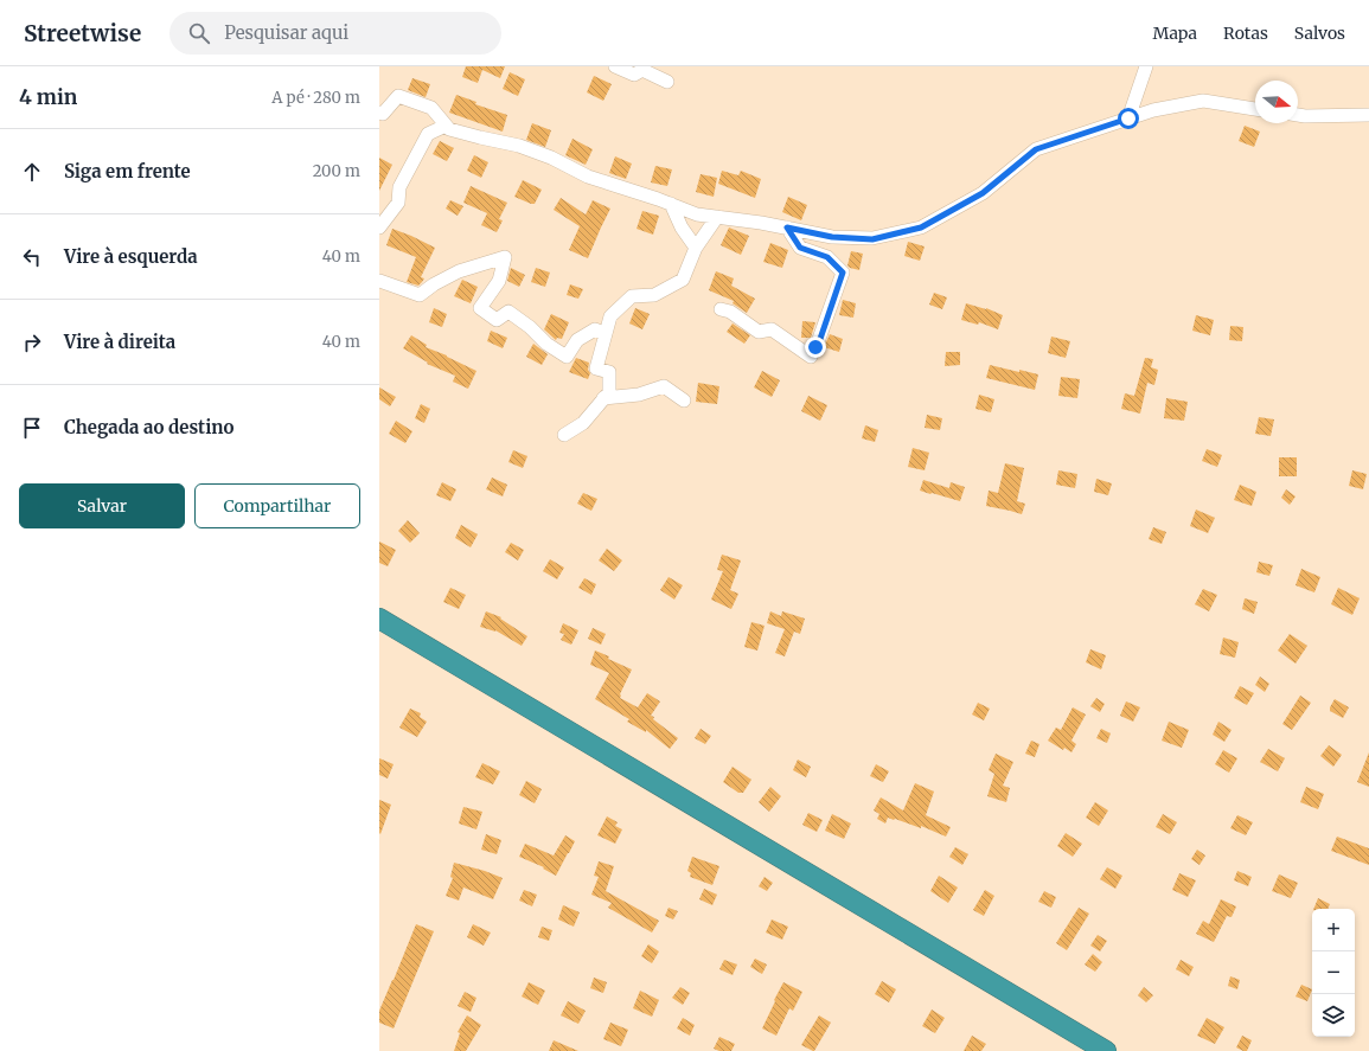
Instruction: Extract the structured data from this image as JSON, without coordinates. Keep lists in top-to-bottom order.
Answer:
{
  "north": "right",
  "page": {
    "header": "Streetwise",
    "search": "Pesquisar aqui",
    "nav": ["Mapa", "Rotas", "Salvos"],
    "heading": ["4 min", "A pé · 280 m"],
    "list": [
      ["Siga em frente", "200 m"],
      ["Vire à esquerda", "40 m"],
      ["Vire à direita", "40 m"],
      "Chegada ao destino"
    ],
    "buttons": ["Salvar", "Compartilhar"],
    "map_buttons": ["+", "−"]
  }
}
